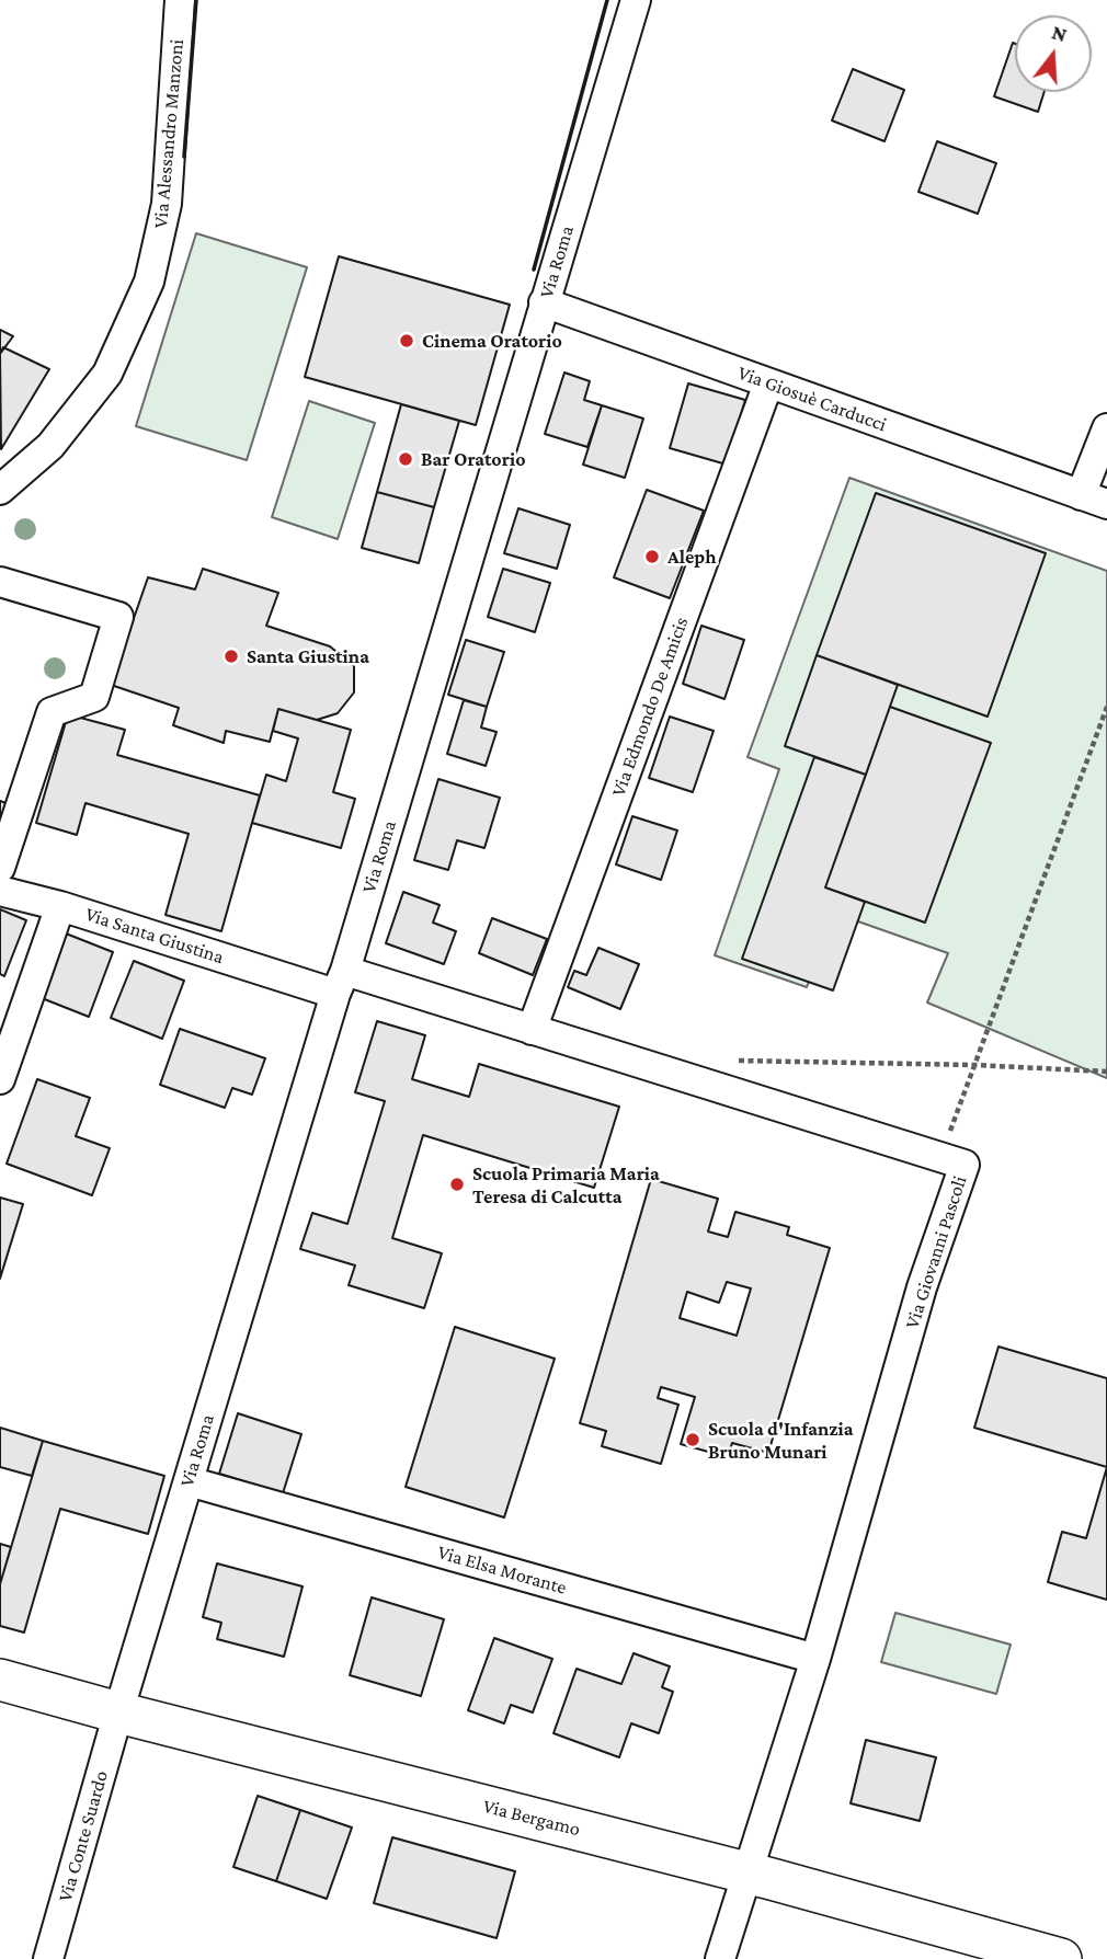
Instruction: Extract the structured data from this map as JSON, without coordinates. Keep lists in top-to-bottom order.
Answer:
{
  "streets": {
    "street": [
      "Via Alessandro Manzoni",
      "Via Roma",
      "Via Giosuè Carducci",
      "Via Edmondo De Amicis",
      "Via Santa Giustina",
      "Via Giovanni Pascoli",
      "Via Elsa Morante",
      "Via Bergamo",
      "Via Conte Suardo"
    ]
  },
  "crossings": [
    ["Via Roma", "Via Giosuè Carducci"],
    ["Via Roma", "Via Santa Giustina"],
    ["Via Roma", "Via Giovanni Pascoli"],
    ["Via Roma", "Via Elsa Morante"],
    ["Via Roma", "Via Bergamo"],
    ["Via Roma", "Via Conte Suardo"],
    ["Via Giosuè Carducci", "Via Edmondo De Amicis"],
    ["Via Edmondo De Amicis", "Via Giovanni Pascoli"],
    ["Via Santa Giustina", "Via Giovanni Pascoli"],
    ["Via Giovanni Pascoli", "Via Elsa Morante"],
    ["Via Giovanni Pascoli", "Via Bergamo"],
    ["Via Bergamo", "Via Conte Suardo"]
  ],
  "places": [
    "Cinema Oratorio",
    "Bar Oratorio",
    "Aleph",
    "Santa Giustina",
    "Scuola Primaria Maria Teresa di Calcutta",
    "Scuola d'Infanzia Bruno Munari"
  ],
  "north": "top"
}
